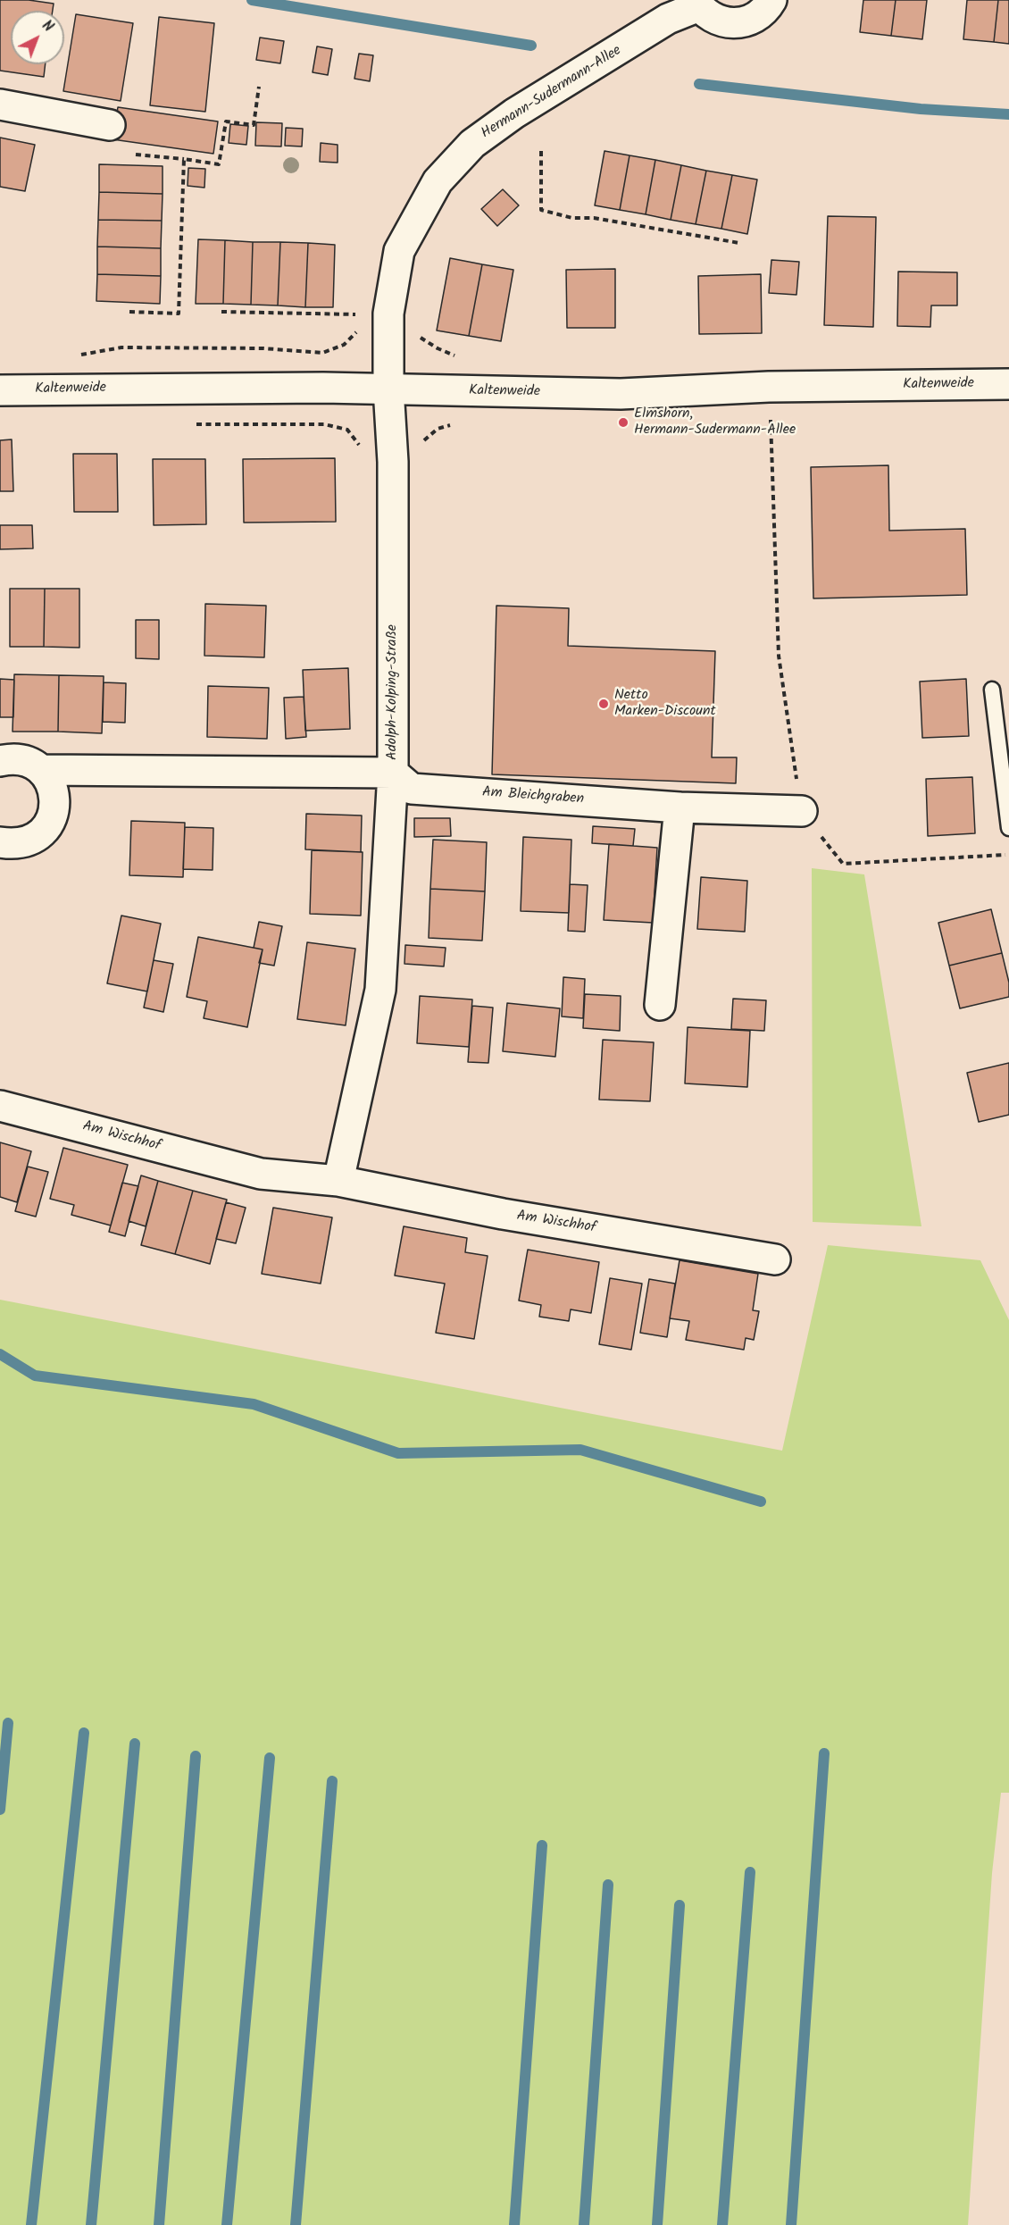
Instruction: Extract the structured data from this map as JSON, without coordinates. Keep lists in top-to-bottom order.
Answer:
{
  "streets": {
    "street": [
      "Hermann-Sudermann-Allee",
      "Kaltenweide",
      "Adolph-Kolping-Straße",
      "Am Bleichgraben",
      "Am Wischhof"
    ]
  },
  "crossings": [
    ["Hermann-Sudermann-Allee", "Kaltenweide"],
    ["Hermann-Sudermann-Allee", "Adolph-Kolping-Straße"],
    ["Kaltenweide", "Adolph-Kolping-Straße"],
    ["Adolph-Kolping-Straße", "Am Bleichgraben"]
  ],
  "places": ["Elmshorn, Hermann-Sudermann-Allee", "Netto Marken-Discount"],
  "north": "top right"
}
